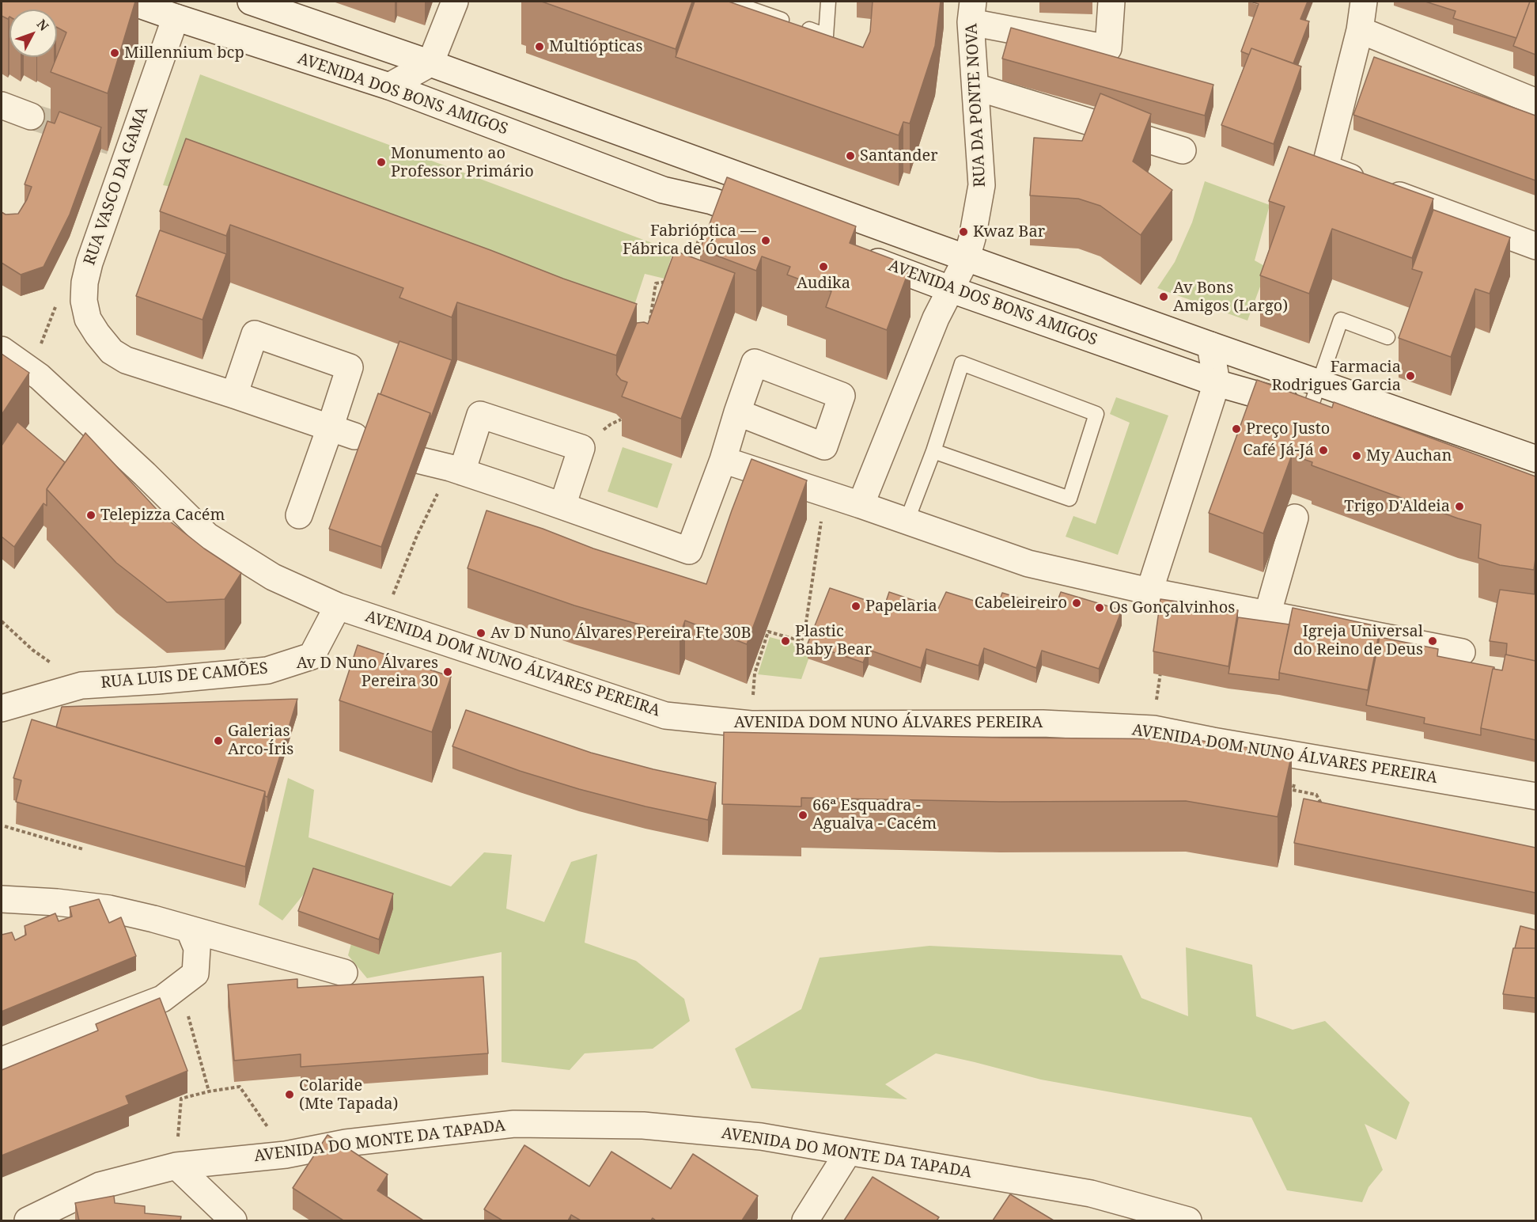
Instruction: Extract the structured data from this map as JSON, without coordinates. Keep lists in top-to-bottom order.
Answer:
{
  "streets": {
    "street": [
      "AVENIDA DOS BONS AMIGOS",
      "RUA DA PONTE NOVA",
      "RUA VASCO DA GAMA",
      "AVENIDA DOM NUNO ÁLVARES PEREIRA",
      "RUA LUIS DE CAMÕES",
      "AVENIDA DO MONTE DA TAPADA"
    ]
  },
  "crossings": [
    ["AVENIDA DOS BONS AMIGOS", "RUA DA PONTE NOVA"],
    ["AVENIDA DOS BONS AMIGOS", "RUA VASCO DA GAMA"],
    ["AVENIDA DOM NUNO ÁLVARES PEREIRA", "RUA LUIS DE CAMÕES"]
  ],
  "places": [
    "Multiópticas",
    "Millennium bcp",
    "Santander",
    "Monumento ao Professor Primário",
    "Kwaz Bar",
    "Fabrióptica — Fábrica de Óculos",
    "Audika",
    "Av Bons Amigos (Largo)",
    "Farmacia Rodrigues Garcia",
    "Preço Justo",
    "Café Já-Já",
    "My Auchan",
    "Trigo D'Aldeia",
    "Telepizza Cacém",
    "Cabeleireiro",
    "Papelaria",
    "Os Gonçalvinhos",
    "Av D Nuno Álvares Pereira Fte 30B",
    "Plastic Baby Bear",
    "Igreja Universal do Reino de Deus",
    "Av D Nuno Álvares Pereira 30",
    "Galerias Arco-Íris",
    "66ª Esquadra - Agualva - Cacém",
    "Colaride (Mte Tapada)"
  ],
  "north": "top right"
}
